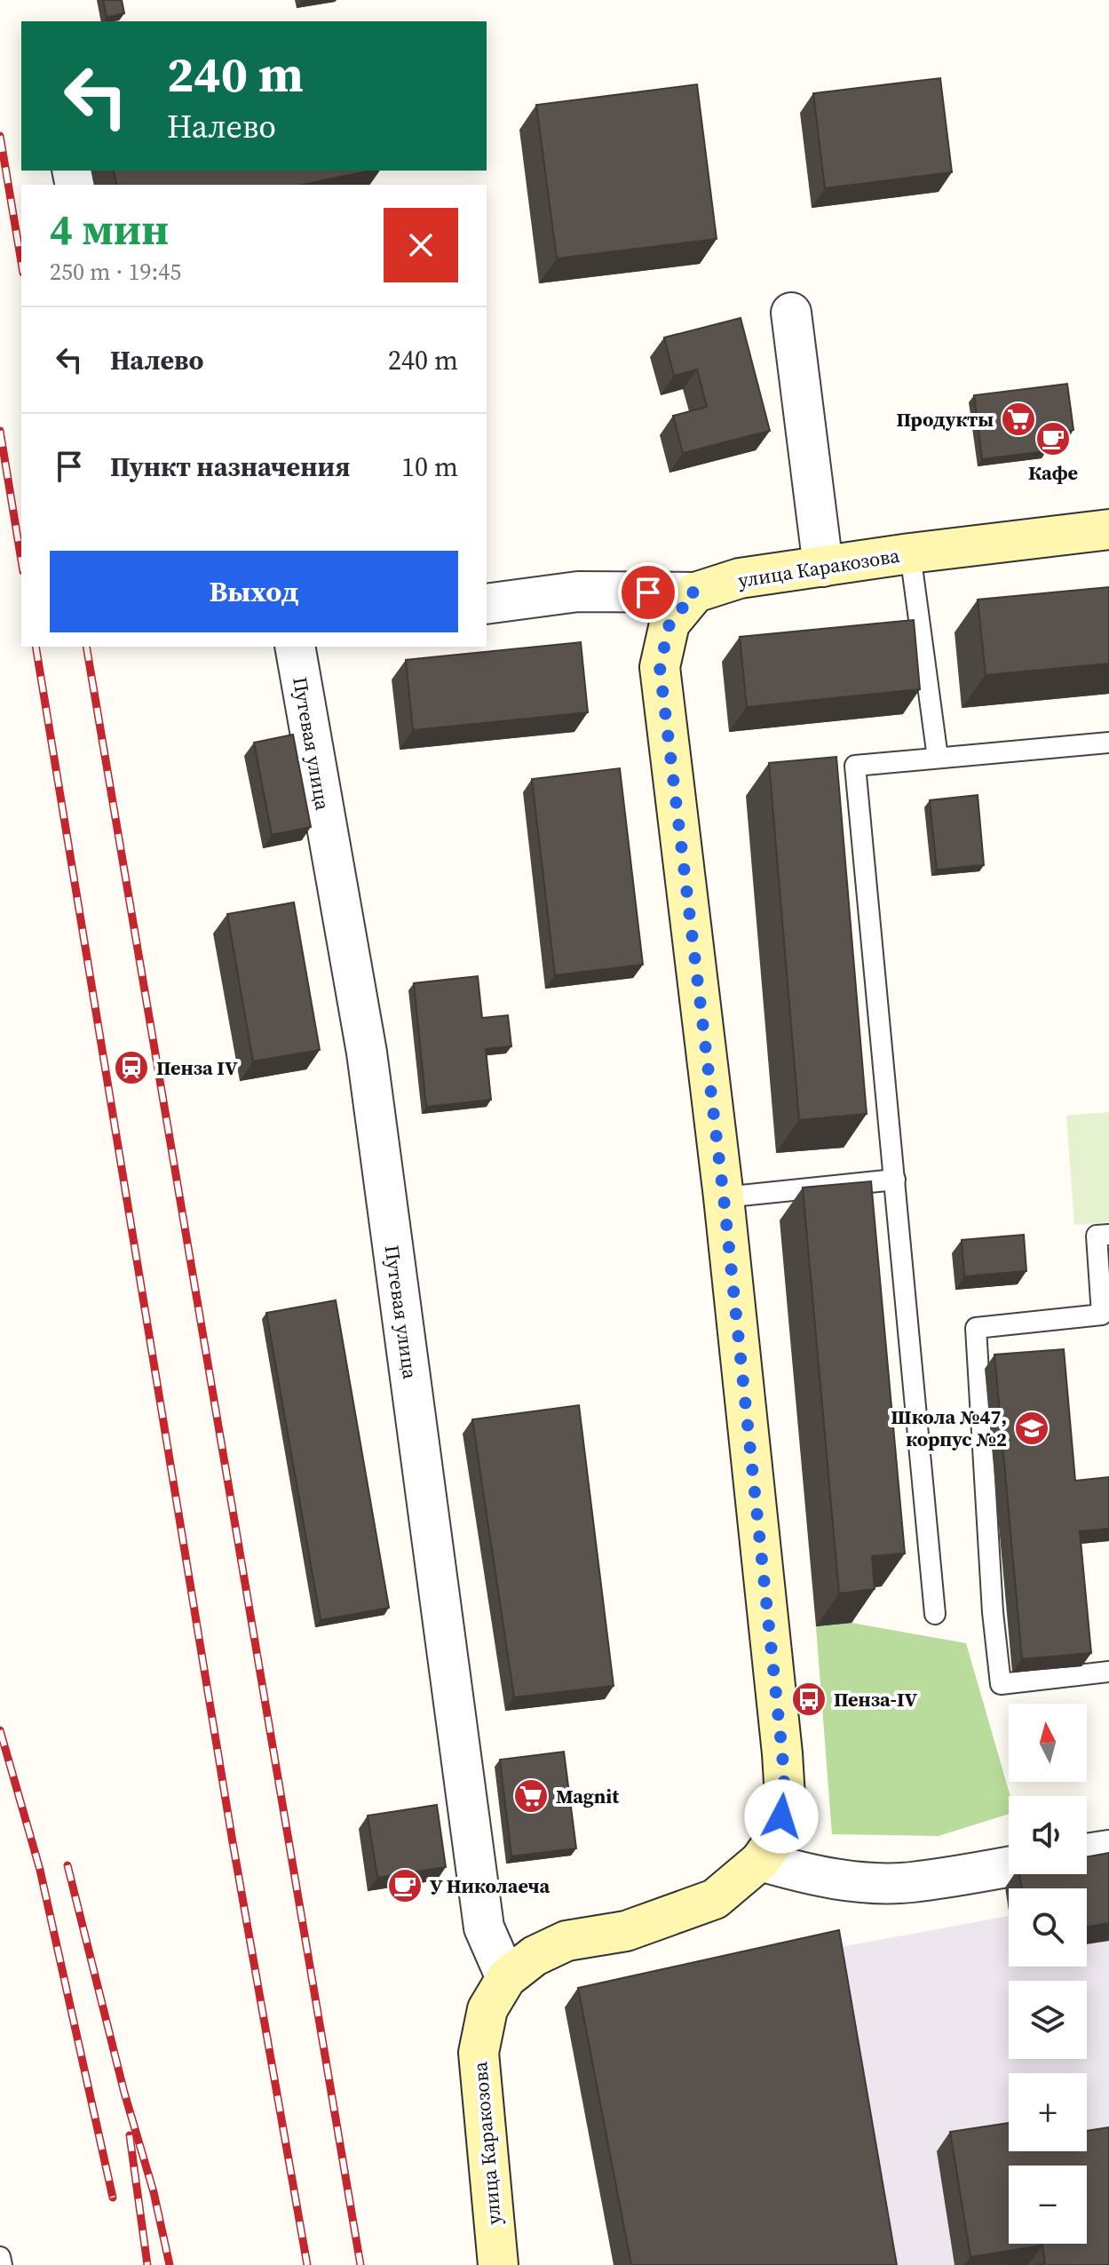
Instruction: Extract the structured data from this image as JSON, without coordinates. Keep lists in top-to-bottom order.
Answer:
{
  "streets": {
    "main road": ["улица Каракозова"],
    "street": ["Путевая улица"]
  },
  "crossings": [
    ["улица Каракозова", "Путевая улица"]
  ],
  "places": {
    "supermarket": ["Продукты", "Magnit"],
    "cafe": ["Кафе", "У Николаеча"],
    "station": ["Пенза IV"],
    "school or university": ["Школа №47, корпус №2"],
    "bus stop": ["Пенза-IV"]
  },
  "north": "top",
  "page": {
    "turn": ["240 m", "Налево"],
    "heading": ["4 мин", "250 m · 19:45"],
    "list": [
      {
        "name": "Налево",
        "value": "240 m"
      },
      {
        "name": "Пункт назначения",
        "value": "10 m"
      }
    ],
    "buttons": "Выход",
    "map_buttons": ["+", "−"]
  }
}
